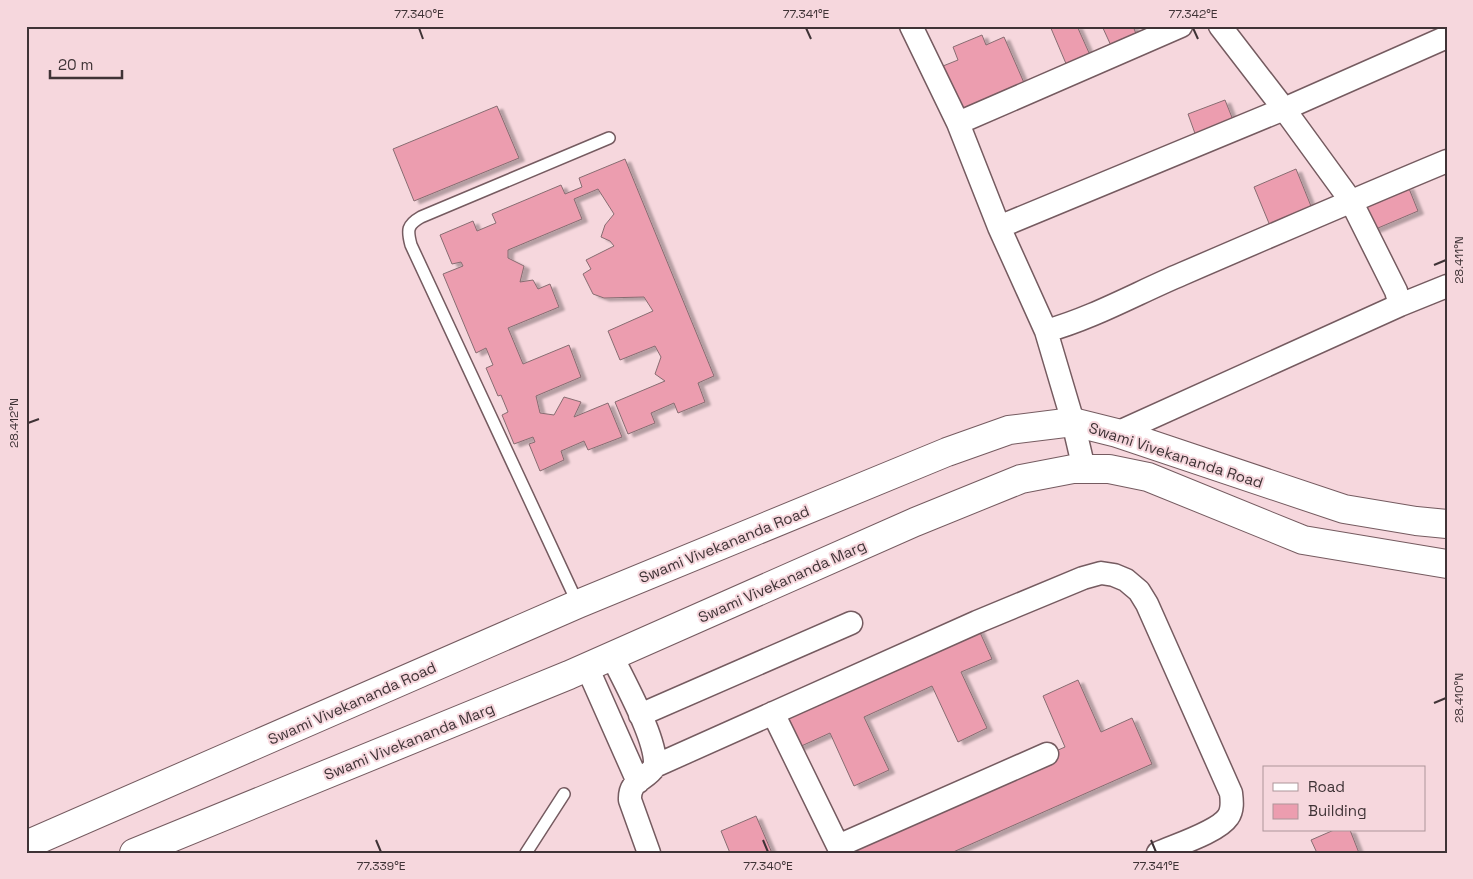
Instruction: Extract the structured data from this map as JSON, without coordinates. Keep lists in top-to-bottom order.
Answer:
{
  "streets": {
    "street": ["Swami Vivekananda Road", "Swami Vivekananda Marg"]
  },
  "legend": ["Road", "Building"],
  "scale_bar": "20 m",
  "coordinates": [
    "77.340°E",
    "77.341°E",
    "77.342°E",
    "28.411°N",
    "28.412°N",
    "28.410°N",
    "77.339°E"
  ]
}
